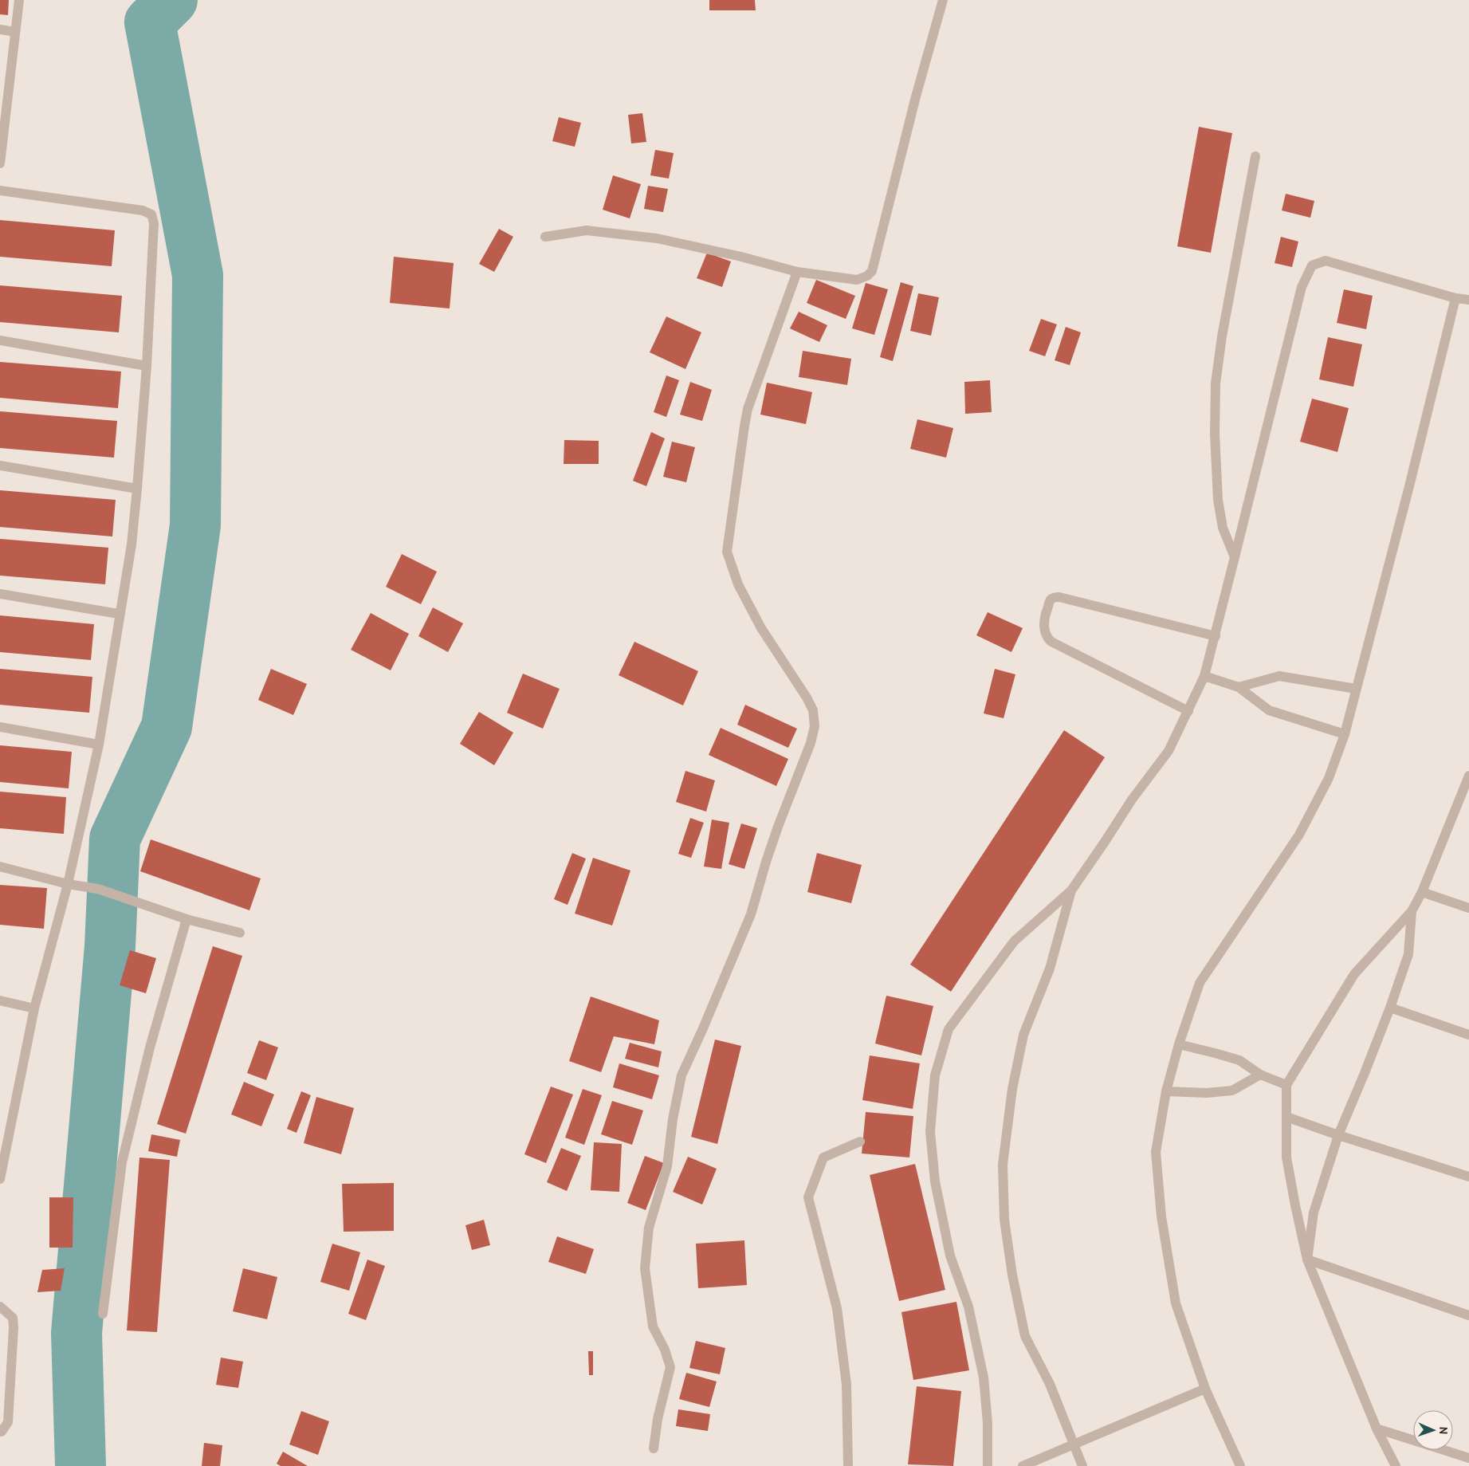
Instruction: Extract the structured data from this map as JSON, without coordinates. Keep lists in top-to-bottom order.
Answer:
{
  "north": "right"
}
